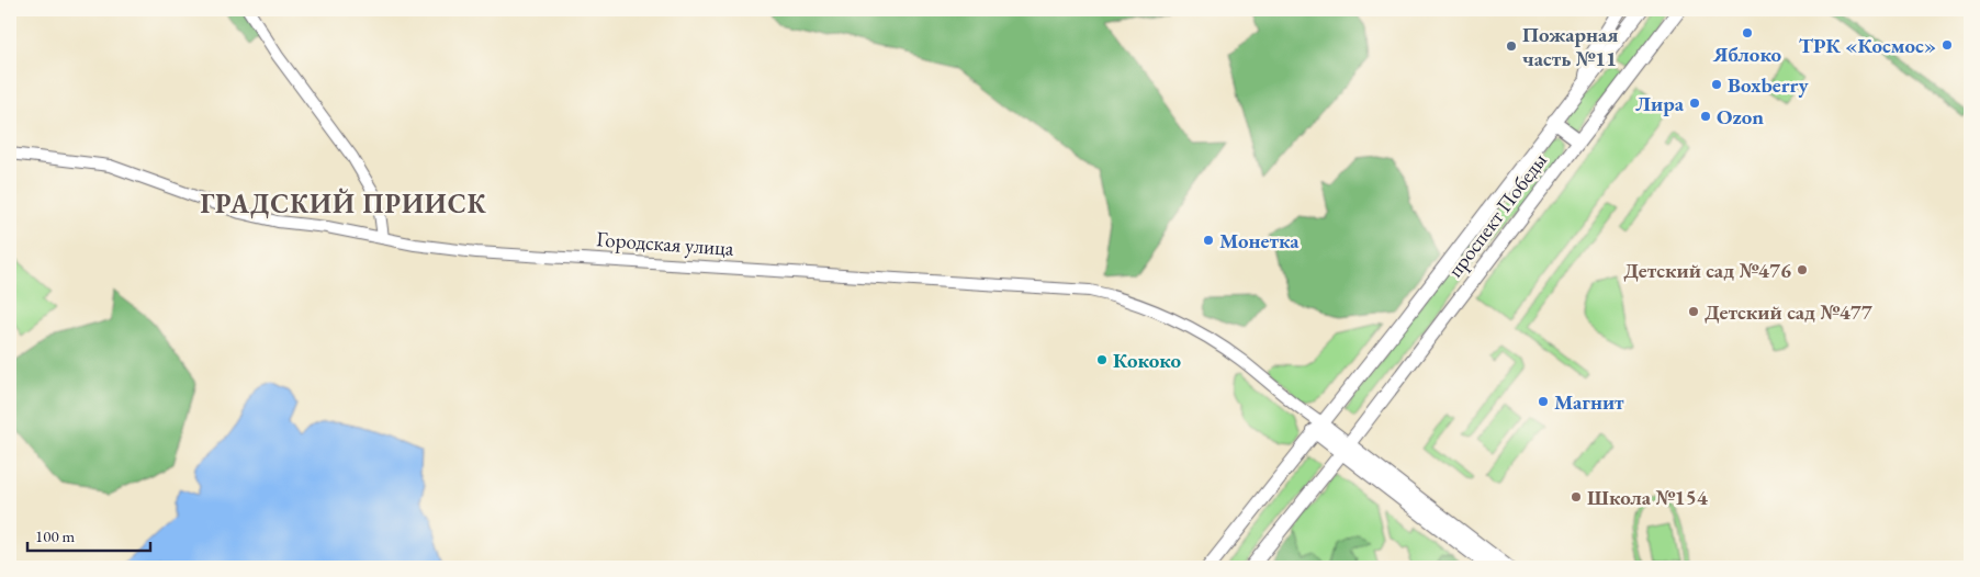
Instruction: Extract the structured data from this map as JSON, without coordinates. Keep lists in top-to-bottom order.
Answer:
{
  "streets": {
    "main road": ["проспект Победы", "Городская улица"]
  },
  "crossings": [
    ["проспект Победы", "Городская улица"]
  ],
  "districts": ["ГРАДСКИЙ ПРИИСК"],
  "places": [
    "Яблоко",
    "ТРК «Космос»",
    "Пожарная часть №11",
    "Boxberry",
    "Лира",
    "Ozon",
    "Монетка",
    "Детский сад №476",
    "Детский сад №477",
    "Кококо",
    "Магнит",
    "Школа №154"
  ],
  "scale_bar": "100 m"
}
